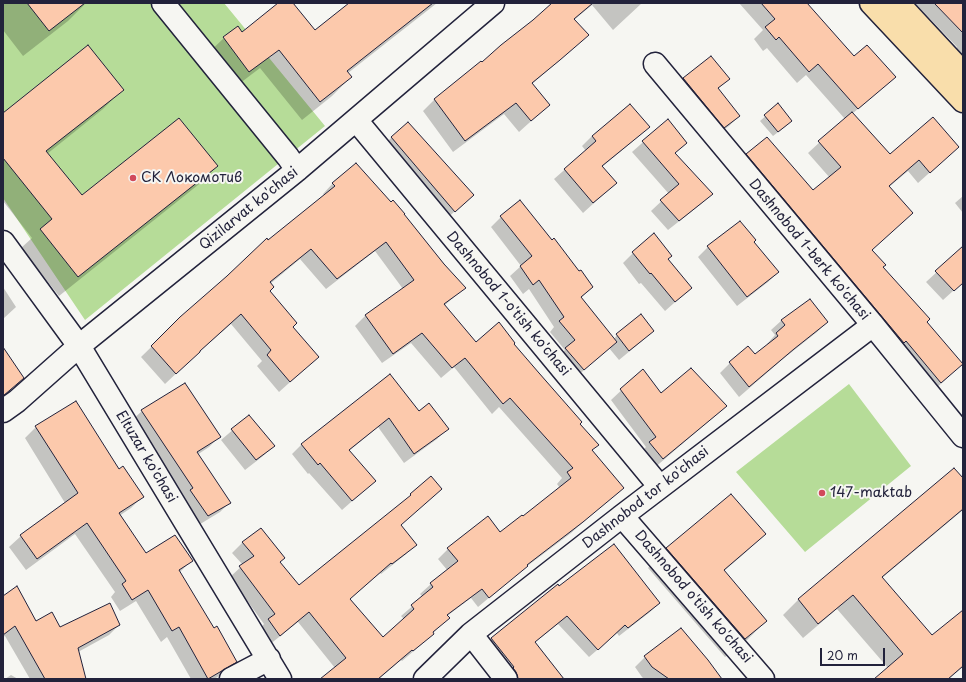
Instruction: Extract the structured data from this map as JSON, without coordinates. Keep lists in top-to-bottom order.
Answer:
{
  "streets": {
    "street": [
      "Qizilarvat ko'chasi",
      "Dashnobod 1-berk ko'chasi",
      "Dashnobod 1-o'tish ko'chasi",
      "Eltuzar ko'chasi",
      "Dashnobod tor ko'chasi",
      "Dashnobod o'tish ko'chasi"
    ]
  },
  "crossings": [
    ["Qizilarvat ko'chasi", "Dashnobod 1-o'tish ko'chasi"],
    ["Qizilarvat ko'chasi", "Eltuzar ko'chasi"],
    ["Dashnobod 1-berk ko'chasi", "Dashnobod tor ko'chasi"],
    ["Dashnobod 1-o'tish ko'chasi", "Dashnobod tor ko'chasi"],
    ["Dashnobod tor ko'chasi", "Dashnobod o'tish ko'chasi"]
  ],
  "places": ["СК Локомотив", "147-maktab"],
  "scale_bar": "20 m"
}
